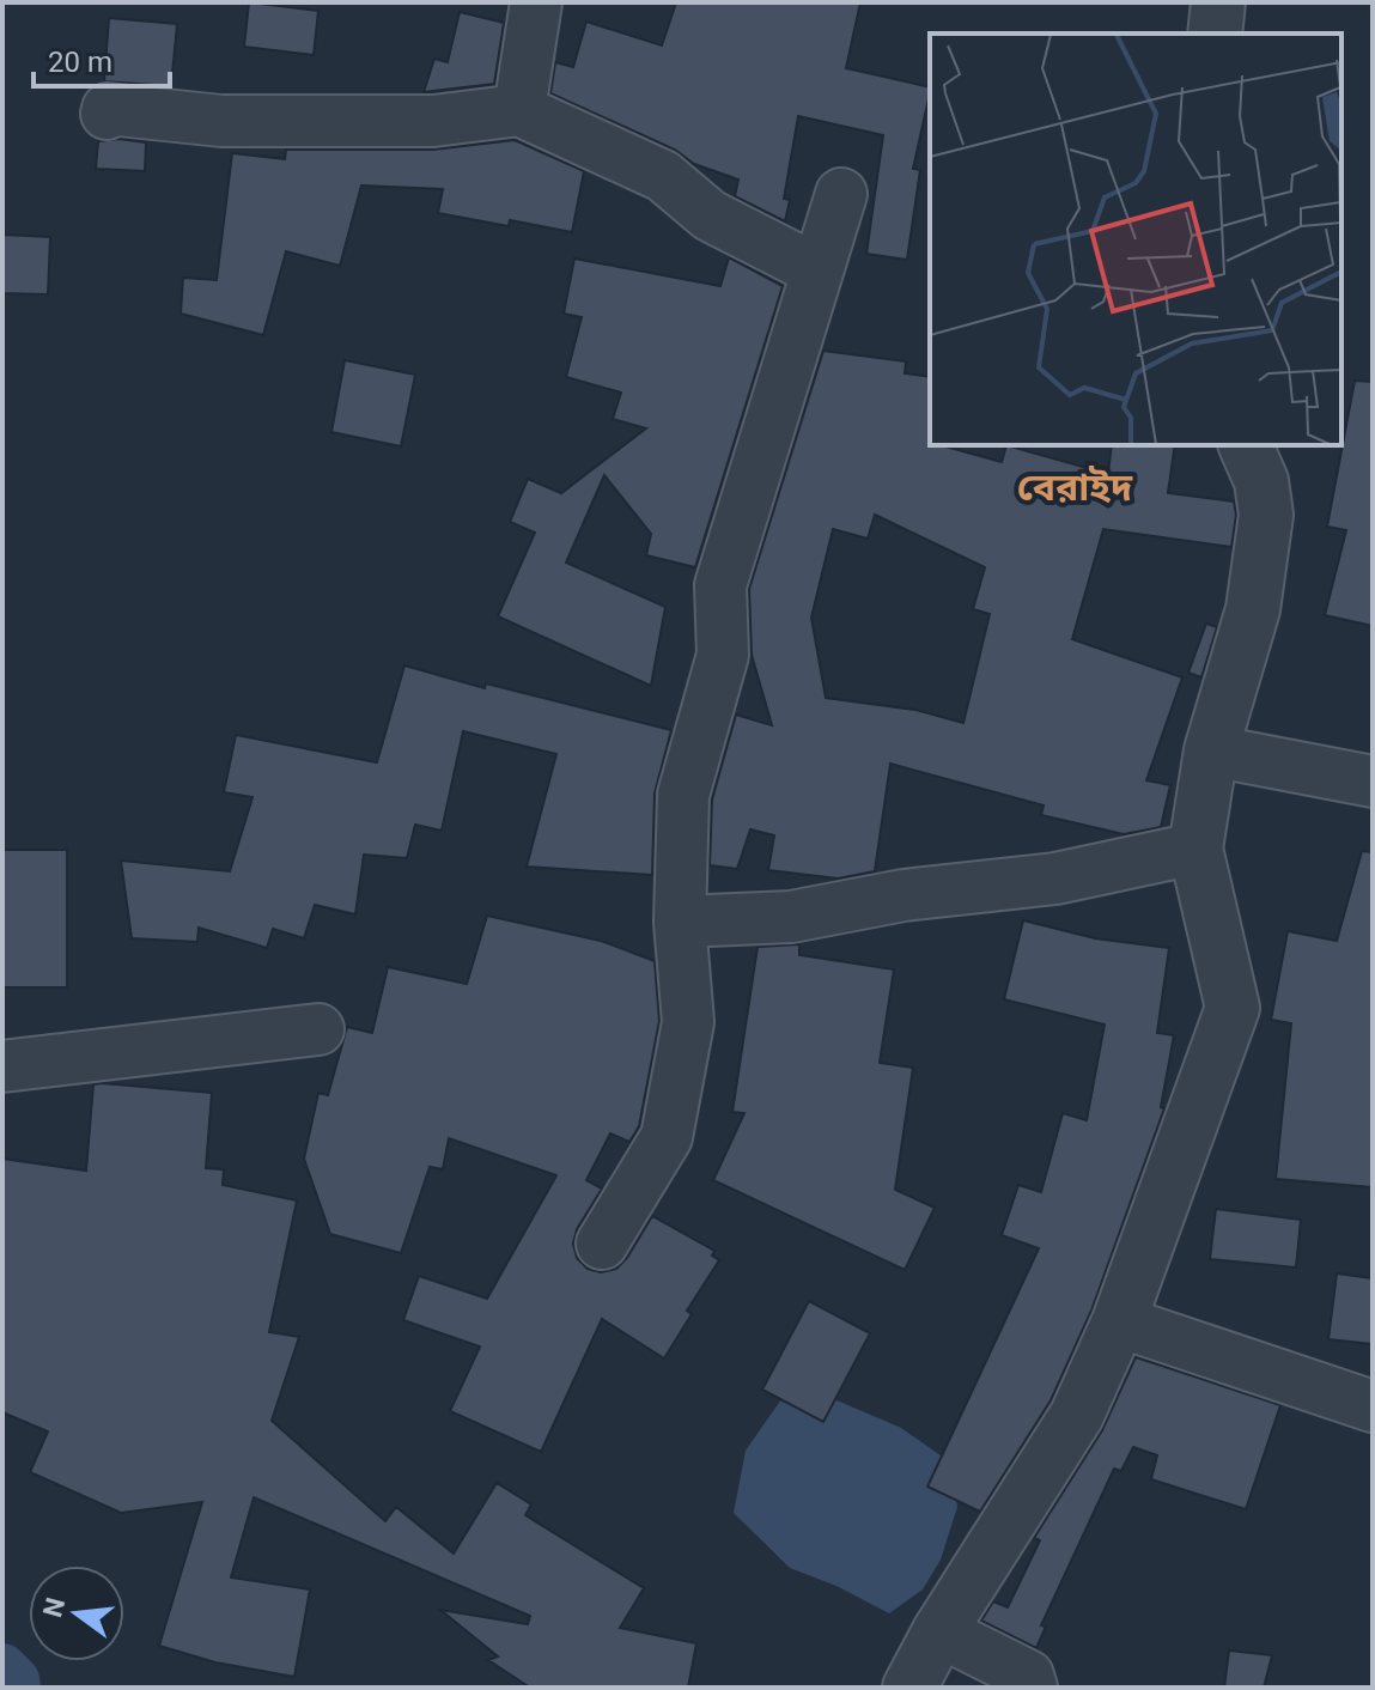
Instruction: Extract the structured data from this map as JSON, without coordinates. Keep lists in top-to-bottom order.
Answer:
{
  "districts": ["বেরাইদ"],
  "scale_bar": "20 m",
  "north": "left"
}
